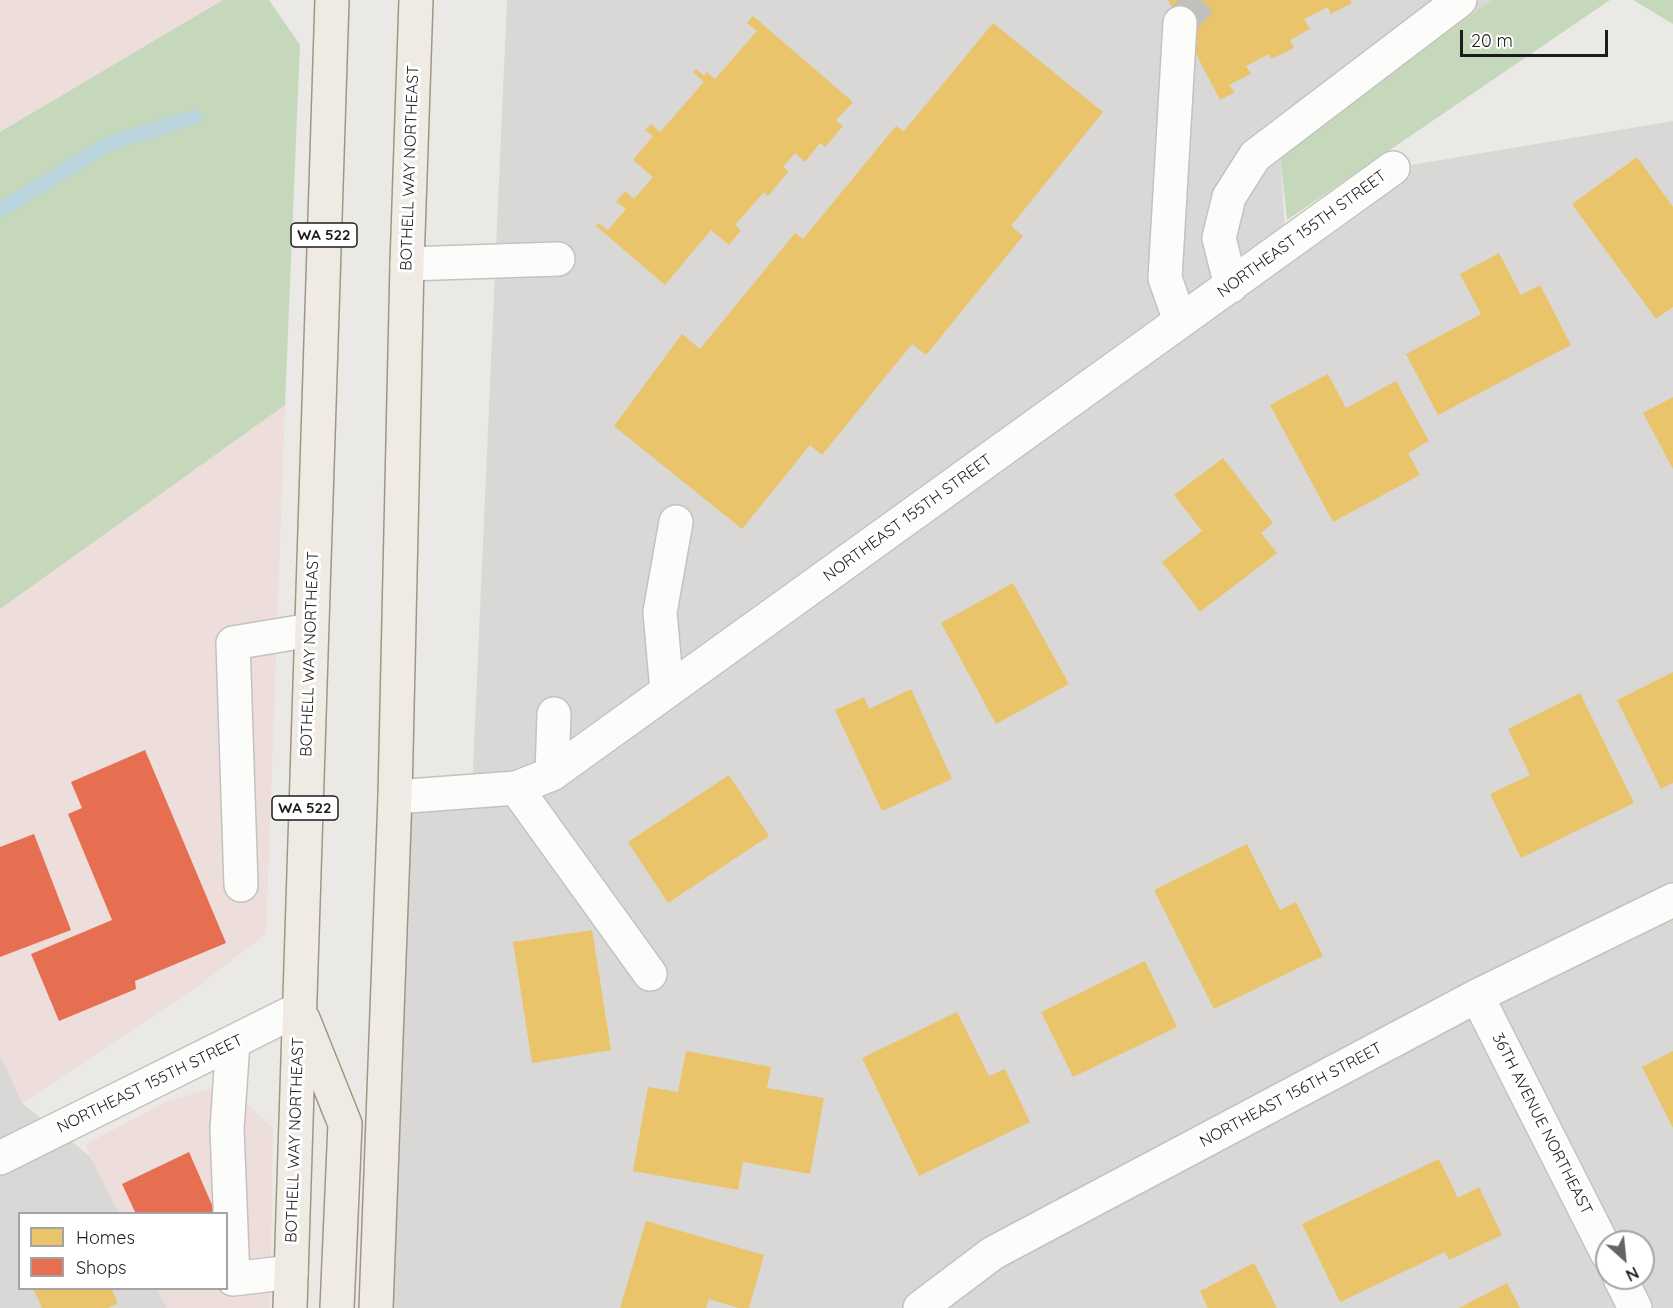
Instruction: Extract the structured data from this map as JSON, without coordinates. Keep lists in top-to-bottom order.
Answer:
{
  "streets": {
    "main road": ["BOTHELL WAY NORTHEAST", "WA 522"],
    "street": ["NORTHEAST 155TH STREET", "NORTHEAST 156TH STREET", "36TH AVENUE NORTHEAST"]
  },
  "crossings": [
    ["BOTHELL WAY NORTHEAST", "NORTHEAST 155TH STREET"],
    ["NORTHEAST 156TH STREET", "36TH AVENUE NORTHEAST"]
  ],
  "legend": ["Homes", "Shops"],
  "scale_bar": "20 m",
  "north": "bottom right"
}
